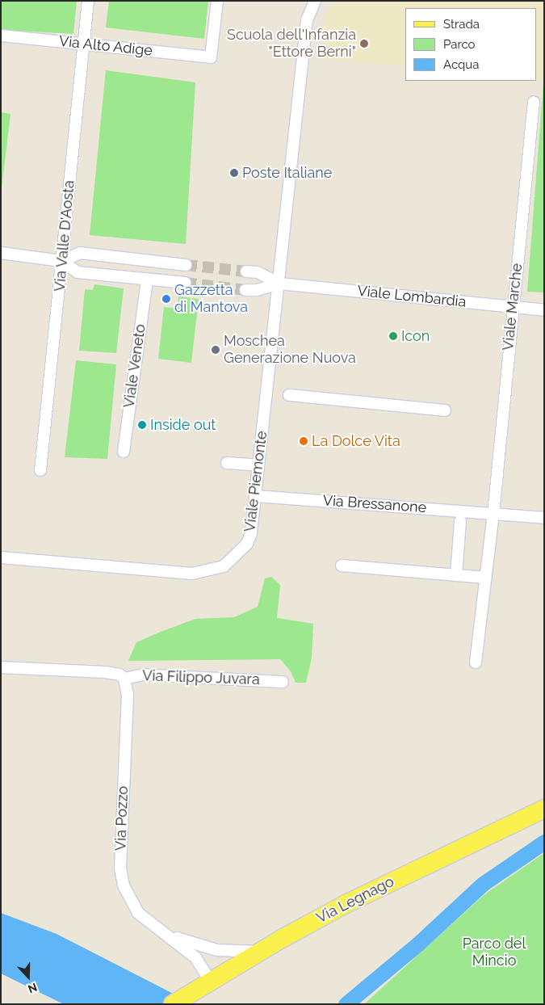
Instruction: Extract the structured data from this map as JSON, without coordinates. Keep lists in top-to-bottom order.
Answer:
{
  "streets": {
    "main road": ["Via Legnago"],
    "street": [
      "Via Alto Adige",
      "Via Valle D'Aosta",
      "Viale Lombardia",
      "Viale Marche",
      "Viale Veneto",
      "Viale Piemonte",
      "Via Bressanone",
      "Via Filippo Juvara",
      "Via Pozzo"
    ]
  },
  "crossings": [
    ["Via Alto Adige", "Via Valle D'Aosta"],
    ["Viale Lombardia", "Viale Marche"],
    ["Viale Lombardia", "Viale Piemonte"],
    ["Viale Marche", "Via Bressanone"],
    ["Viale Piemonte", "Via Bressanone"],
    ["Via Filippo Juvara", "Via Pozzo"],
    ["Via Pozzo", "Via Legnago"]
  ],
  "parks": ["Parco del Mincio"],
  "places": [
    "Scuola dell'Infanzia \"Ettore Berni\"",
    "Poste Italiane",
    "Gazzetta di Mantova",
    "Icon",
    "Moschea Generazione Nuova",
    "Inside out",
    "La Dolce Vita"
  ],
  "legend": ["Strada", "Parco", "Acqua"],
  "north": "bottom"
}
